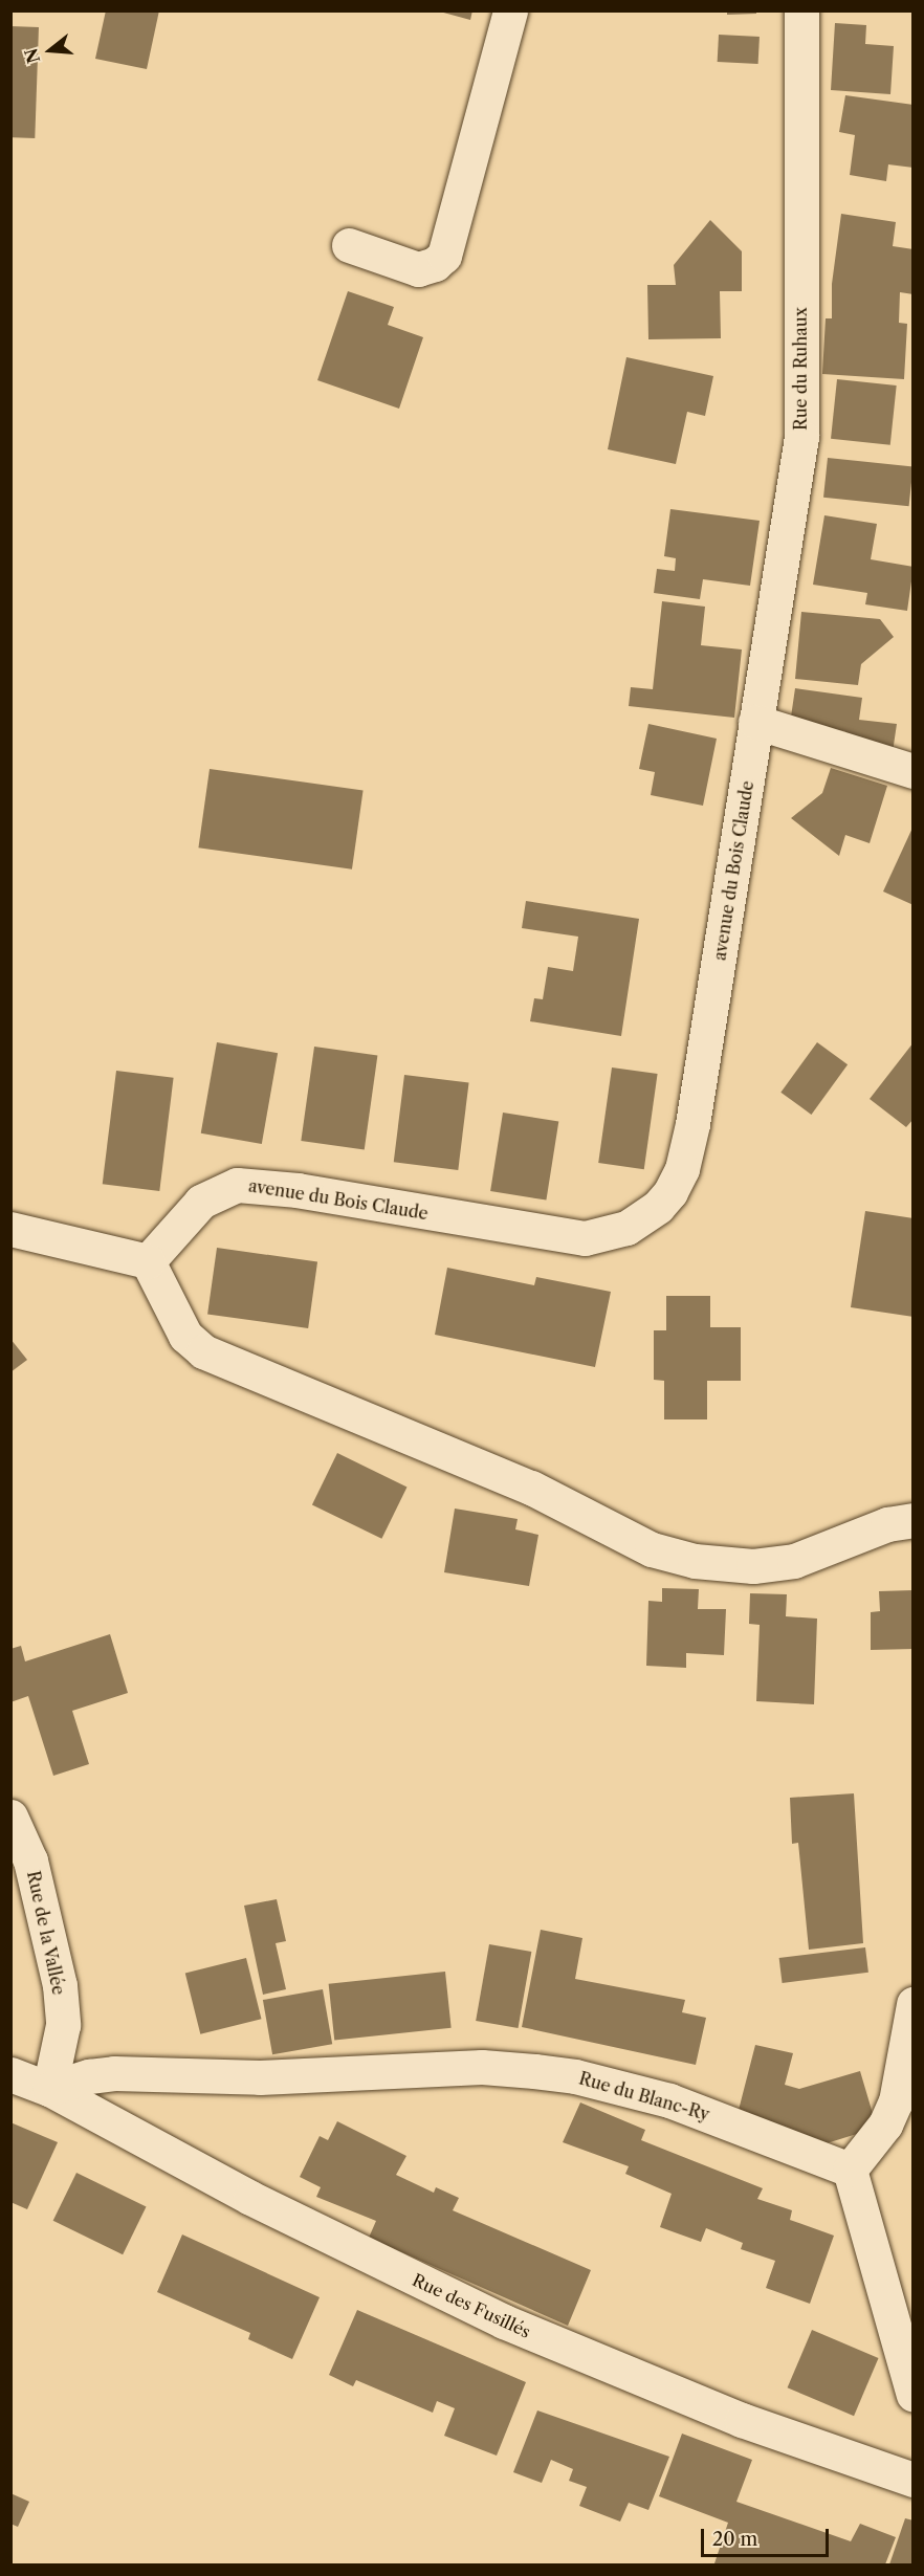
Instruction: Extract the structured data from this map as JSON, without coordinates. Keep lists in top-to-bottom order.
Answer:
{
  "streets": {
    "street": [
      "Rue du Ruhaux",
      "avenue du Bois Claude",
      "Rue de la Vallée",
      "Rue du Blanc-Ry",
      "Rue des Fusillés"
    ]
  },
  "crossings": [
    ["Rue du Ruhaux", "avenue du Bois Claude"],
    ["Rue de la Vallée", "Rue du Blanc-Ry"],
    ["Rue de la Vallée", "Rue des Fusillés"],
    ["Rue du Blanc-Ry", "Rue des Fusillés"]
  ],
  "scale_bar": "20 m",
  "north": "left"
}
